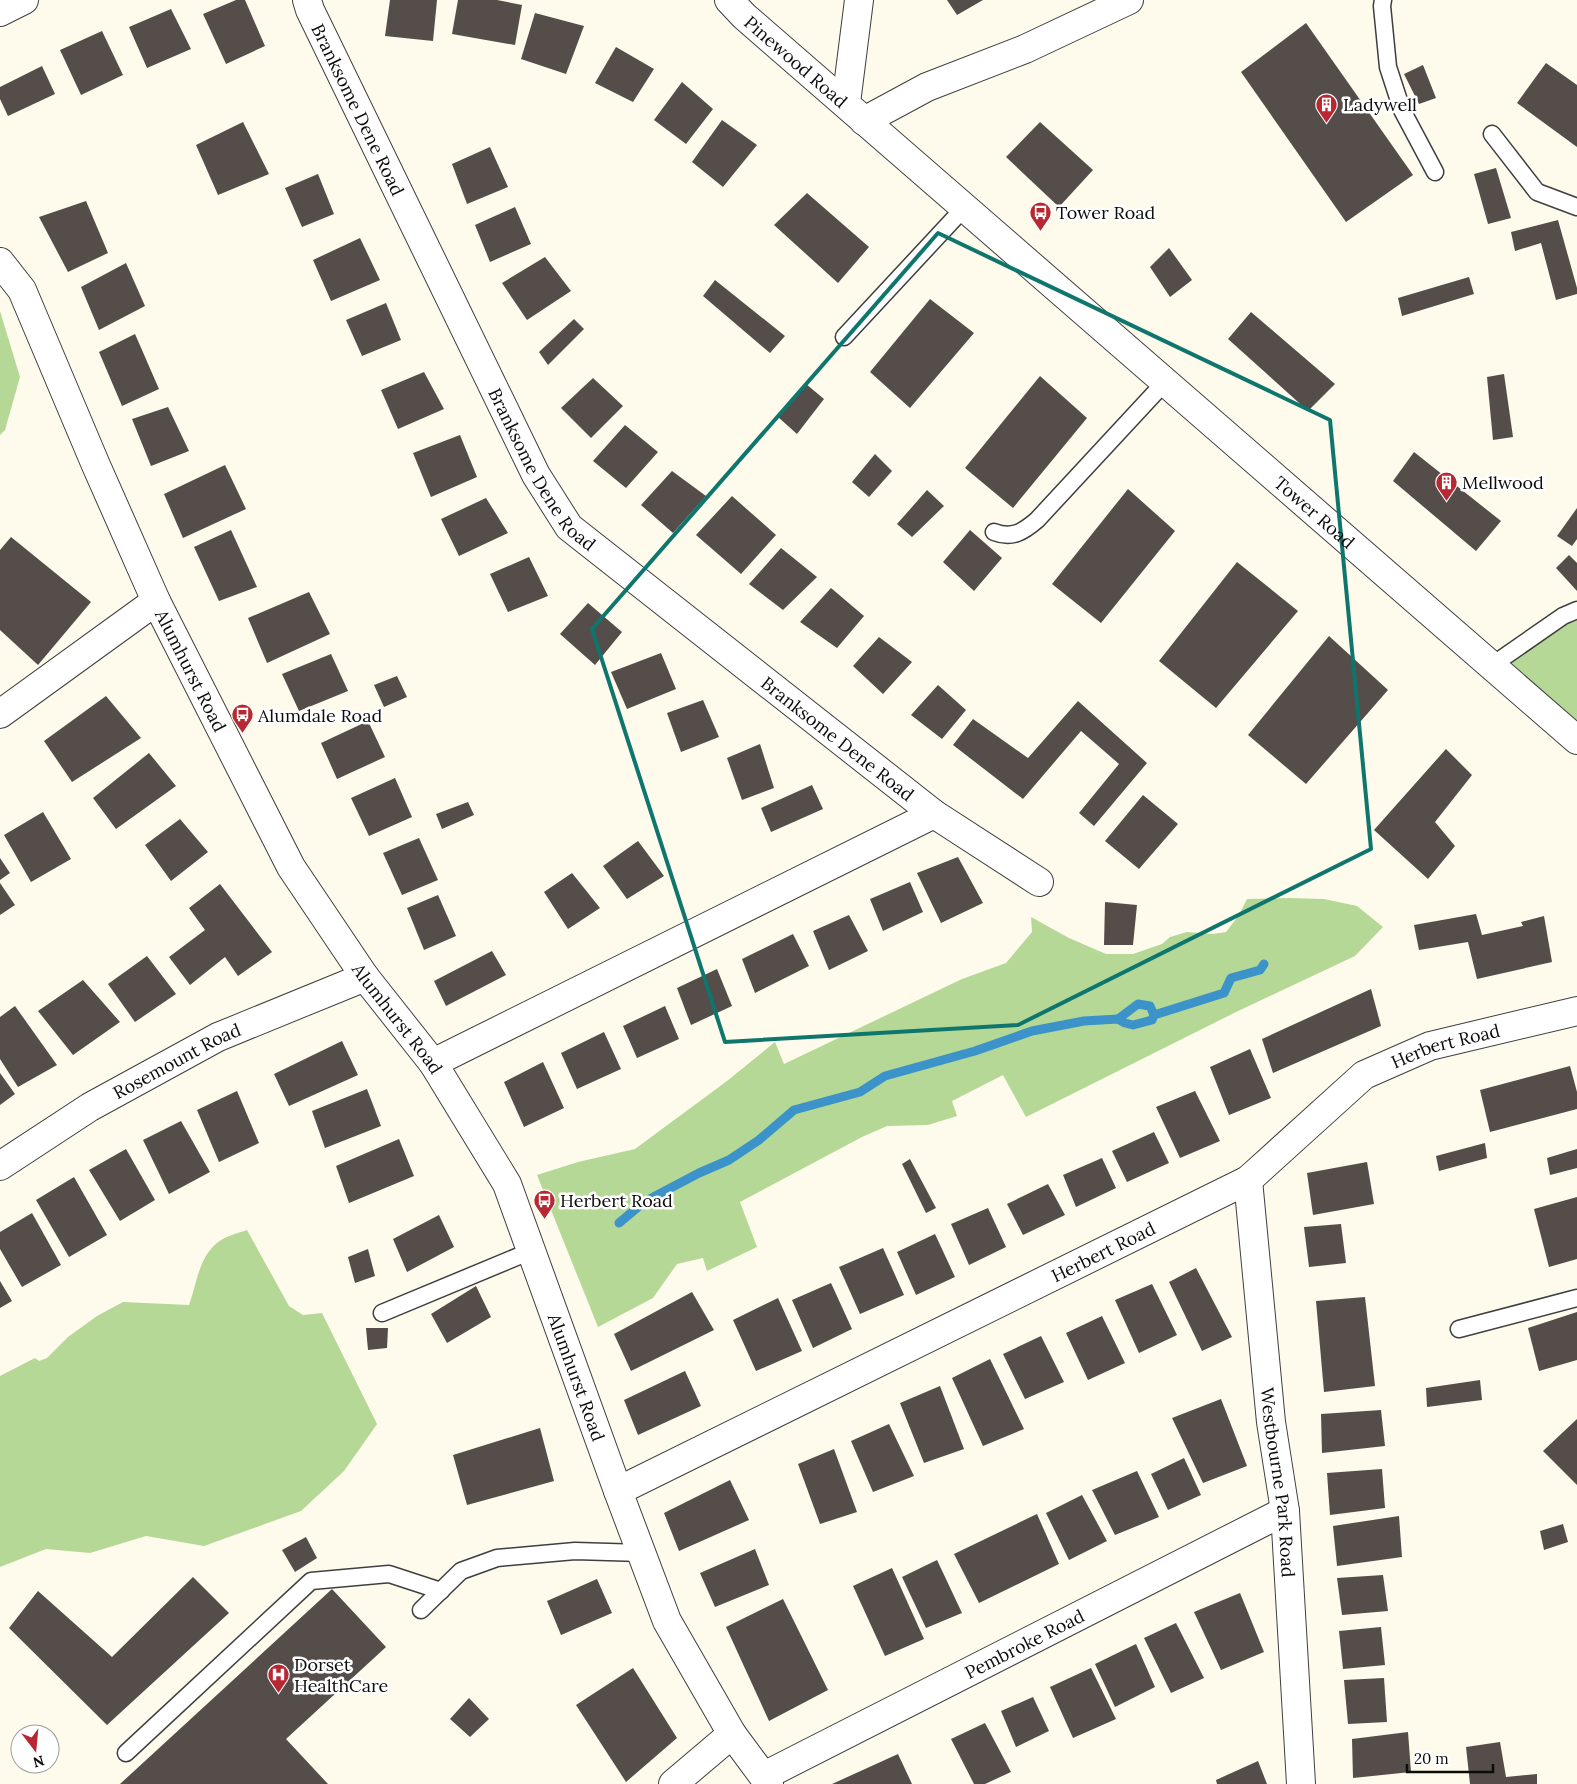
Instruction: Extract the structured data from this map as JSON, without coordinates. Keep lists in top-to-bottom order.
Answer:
{
  "streets": {
    "street": [
      "Pinewood Road",
      "Branksome Dene Road",
      "Tower Road",
      "Alumhurst Road",
      "Herbert Road",
      "Rosemount Road",
      "Westbourne Park Road",
      "Pembroke Road"
    ]
  },
  "crossings": [
    ["Pinewood Road", "Tower Road"],
    ["Branksome Dene Road", "Alumhurst Road"],
    ["Alumhurst Road", "Herbert Road"],
    ["Alumhurst Road", "Rosemount Road"],
    ["Alumhurst Road", "Pembroke Road"],
    ["Herbert Road", "Westbourne Park Road"],
    ["Westbourne Park Road", "Pembroke Road"]
  ],
  "places": {
    "building": ["Ladywell", "Mellwood"],
    "bus stop": ["Tower Road", "Alumdale Road", "Herbert Road"],
    "hospital": ["Dorset HealthCare"]
  },
  "scale_bar": "20 m",
  "north": "bottom"
}
